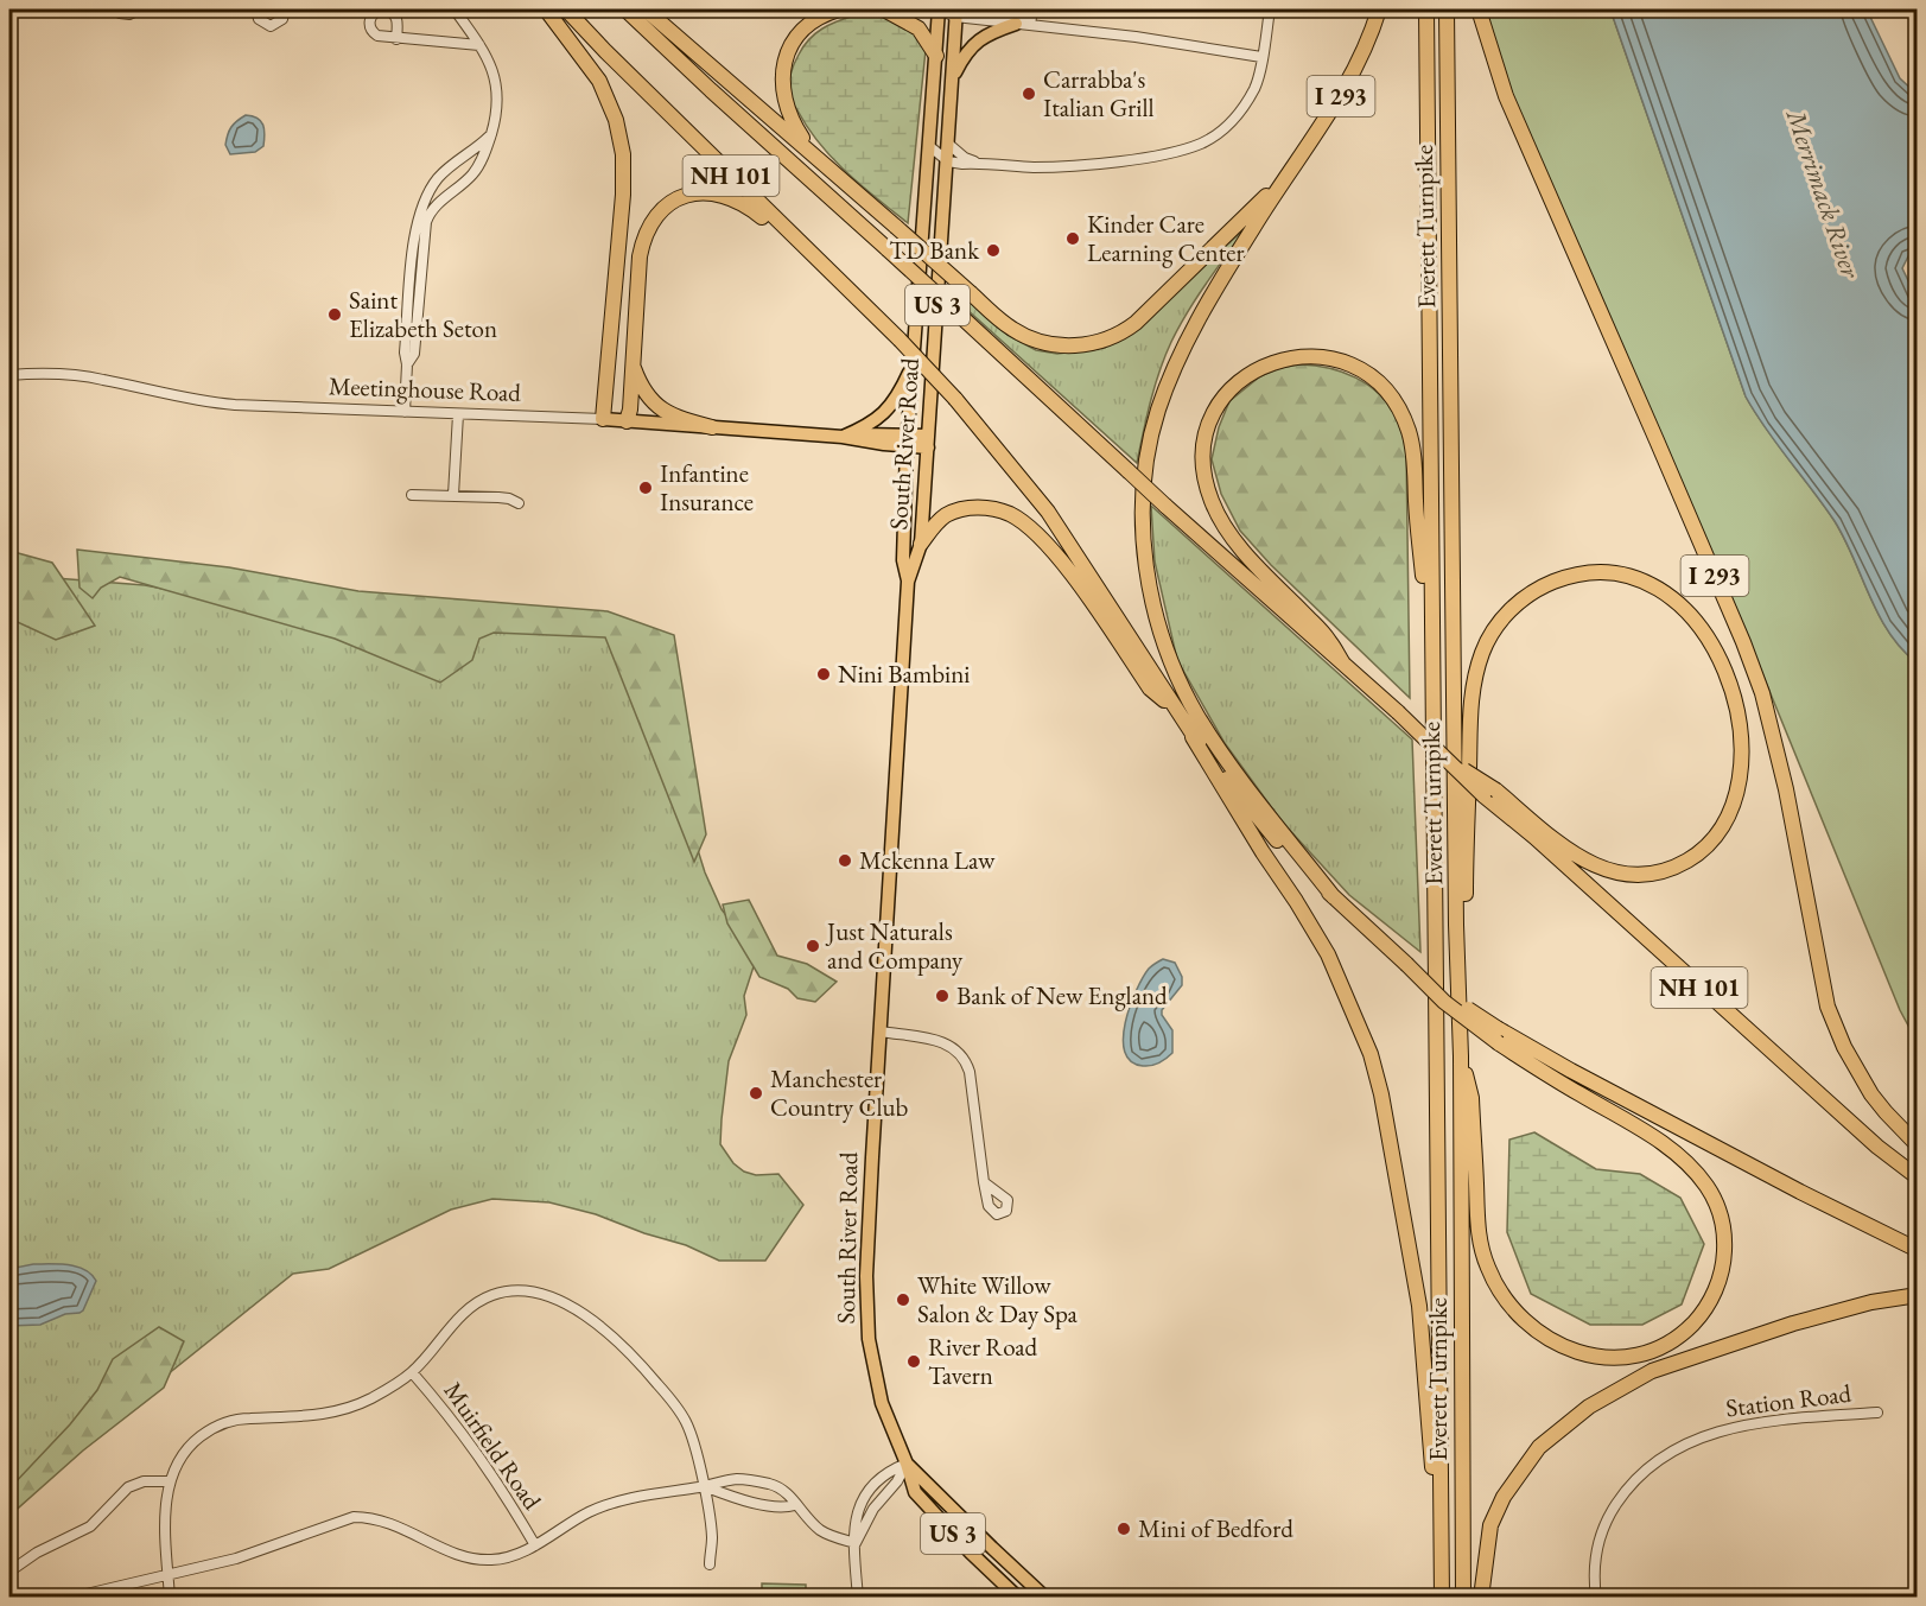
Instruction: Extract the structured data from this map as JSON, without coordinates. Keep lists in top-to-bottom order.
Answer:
{
  "streets": {
    "highway": ["I 293", "NH 101", "Everett Turnpike"],
    "main road": ["US 3", "Meetinghouse Road", "South River Road"],
    "street": ["Station Road", "Muirfield Road"]
  },
  "crossings": [
    ["I 293", "NH 101"],
    ["Meetinghouse Road", "South River Road"]
  ],
  "water": ["Merrimack River"],
  "places": [
    "Carrabba's Italian Grill",
    "Kinder Care Learning Center",
    "TD Bank",
    "Saint Elizabeth Seton",
    "Infantine Insurance",
    "Nini Bambini",
    "Mckenna Law",
    "Just Naturals and Company",
    "Bank of New England",
    "Manchester Country Club",
    "White Willow Salon & Day Spa",
    "River Road Tavern",
    "Mini of Bedford"
  ]
}
